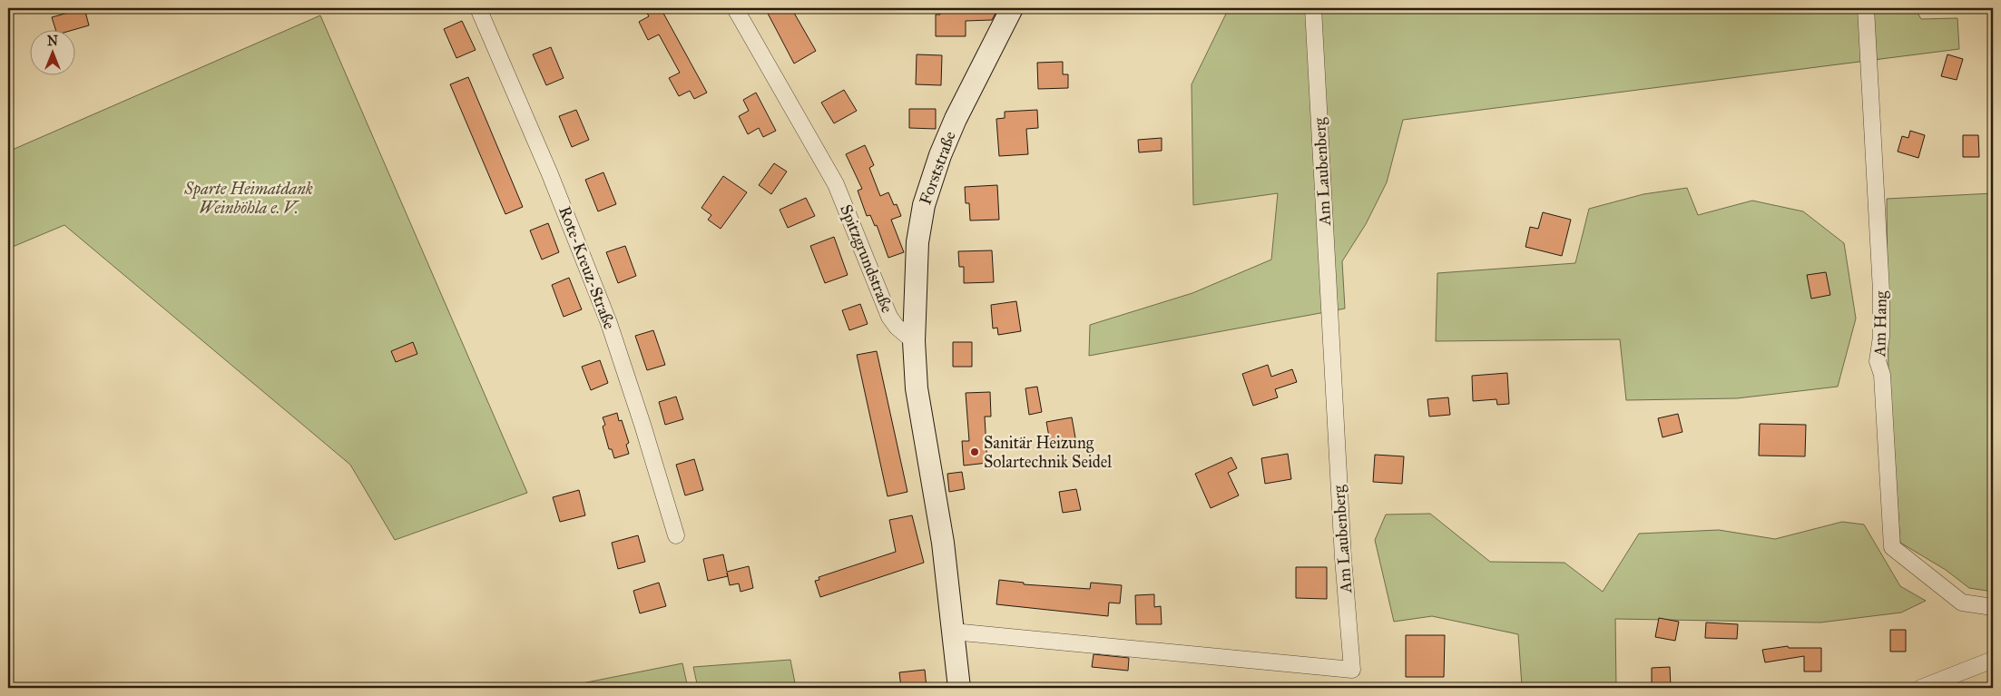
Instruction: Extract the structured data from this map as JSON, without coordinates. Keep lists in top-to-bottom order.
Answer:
{
  "streets": {
    "street": [
      "Forststraße",
      "Am Laubenberg",
      "Spitzgrundstraße",
      "Rote-Kreuz-Straße",
      "Am Hang"
    ]
  },
  "crossings": [
    ["Forststraße", "Spitzgrundstraße"]
  ],
  "parks": ["Sparte Heimatdank Weinböhla e. V."],
  "places": ["Sanitär Heizung Solartechnik Seidel"],
  "north": "top"
}
